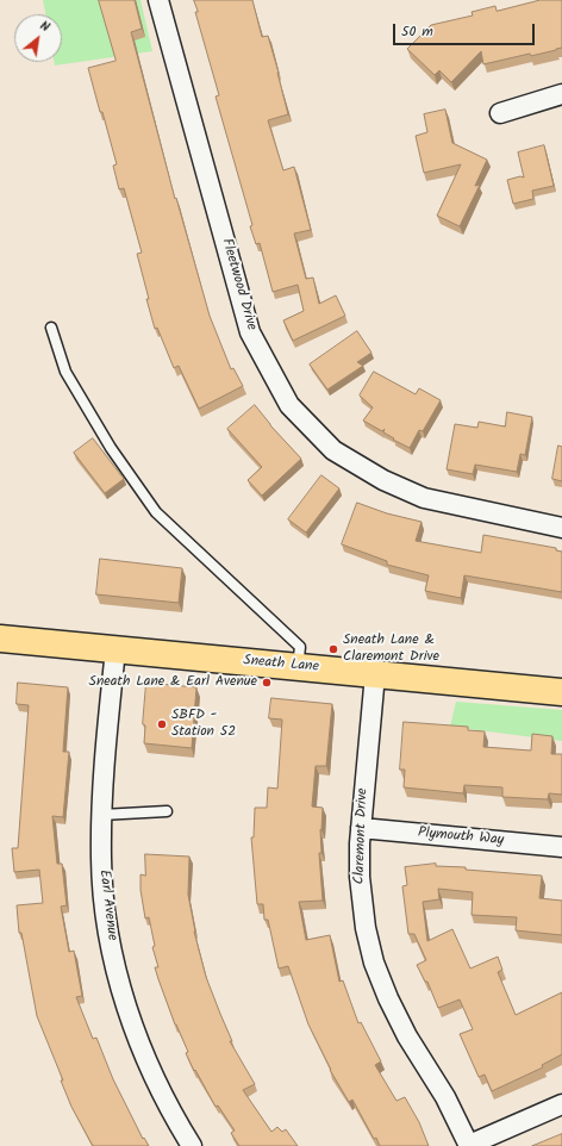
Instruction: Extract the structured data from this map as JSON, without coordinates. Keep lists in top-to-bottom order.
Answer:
{
  "streets": {
    "main road": ["Sneath Lane"],
    "street": [
      "Fleetwood Drive",
      "Claremont Drive",
      "Plymouth Way",
      "Earl Avenue"
    ]
  },
  "crossings": [
    ["Sneath Lane", "Claremont Drive"],
    ["Sneath Lane", "Earl Avenue"],
    ["Claremont Drive", "Plymouth Way"]
  ],
  "places": ["Sneath Lane & Claremont Drive", "Sneath Lane & Earl Avenue", "SBFD - Station 52"],
  "scale_bar": "50 m",
  "north": "top right"
}
